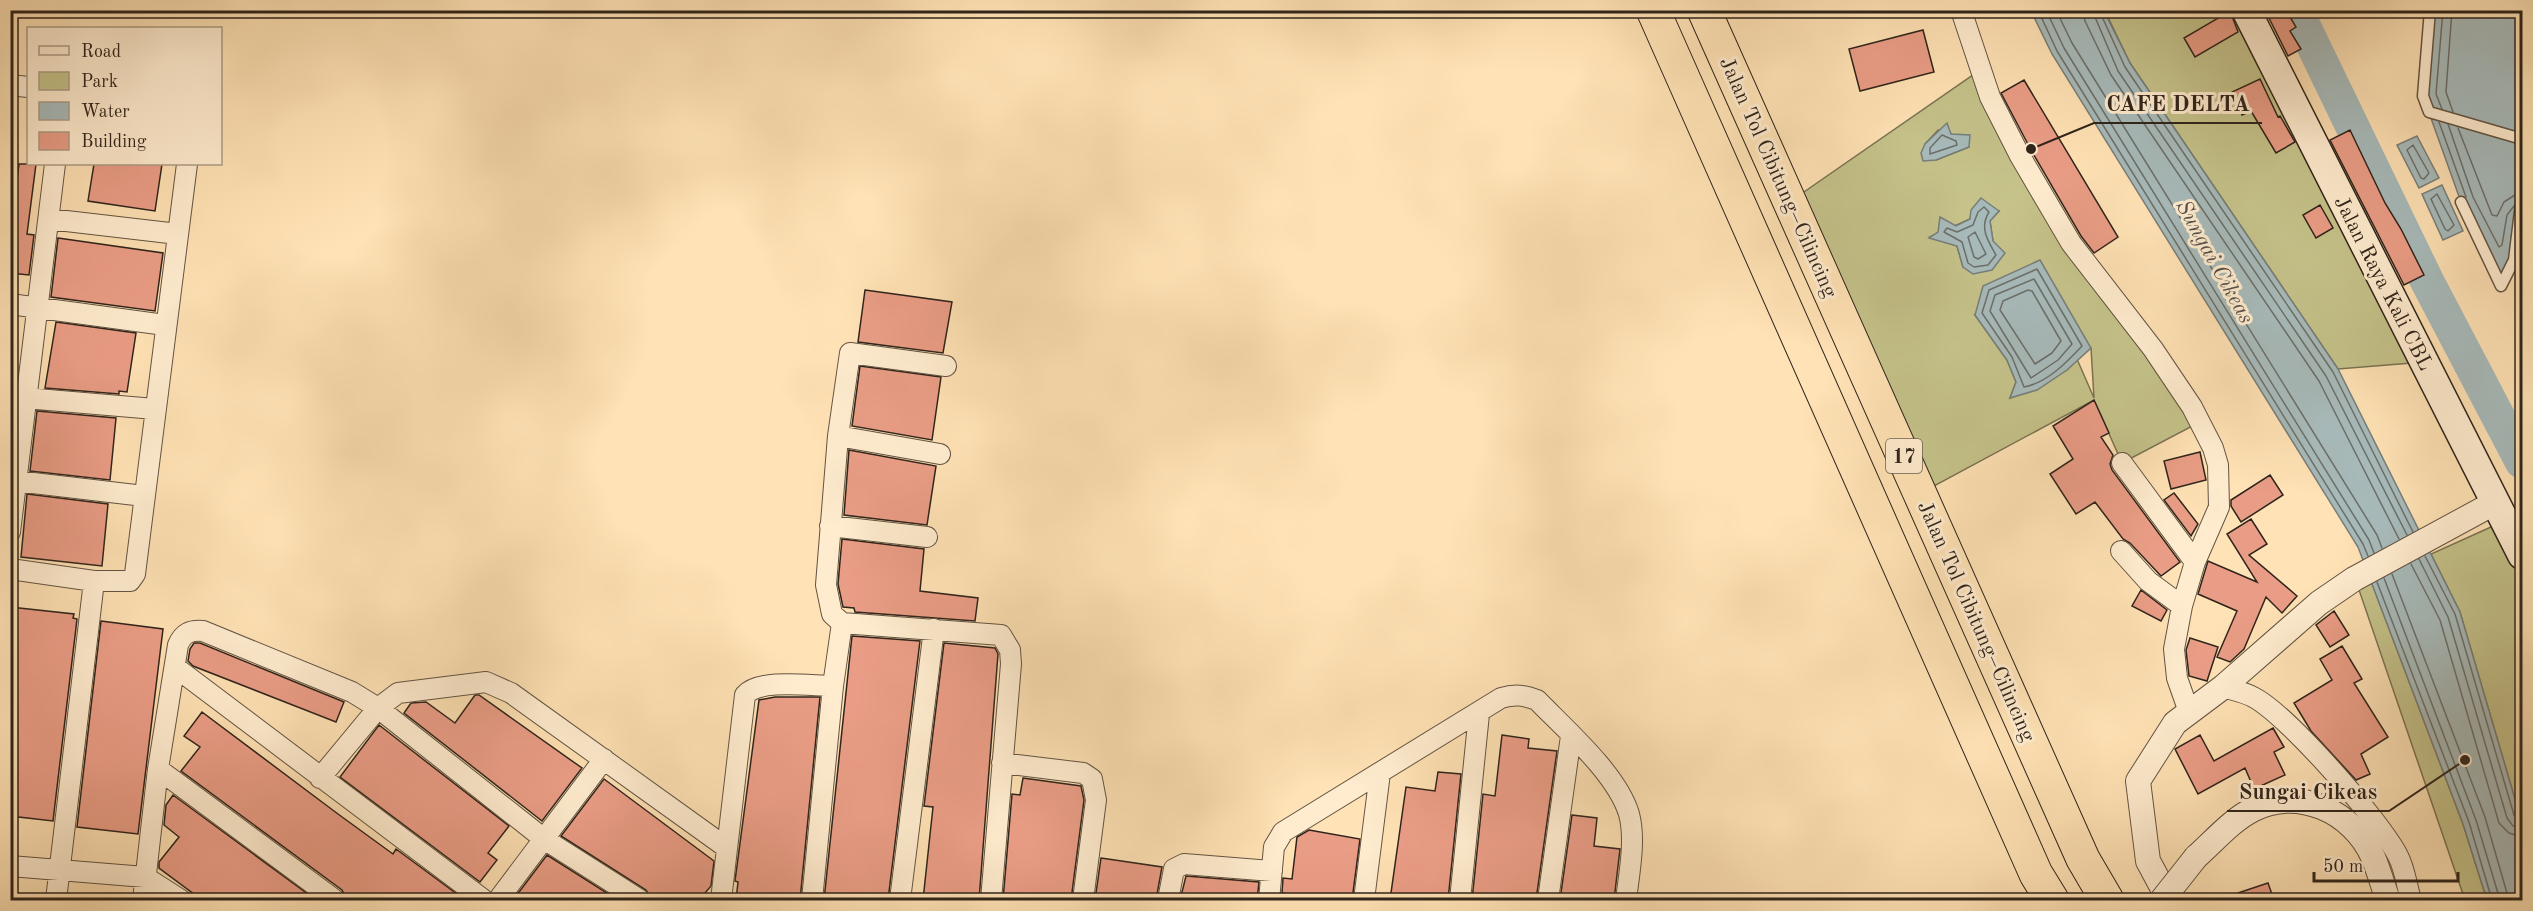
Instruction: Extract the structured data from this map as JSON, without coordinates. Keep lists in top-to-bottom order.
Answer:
{
  "streets": {
    "highway": ["Jalan Tol Cibitung–Cilincing", "17"],
    "main road": ["Jalan Raya Kali CBL"]
  },
  "water": ["Sungai Cikeas"],
  "places": ["CAFE DELTA", "Sungai Cikeas"],
  "legend": [
    "Road",
    "Park",
    "Water",
    "Building"
  ],
  "scale_bar": "50 m"
}
